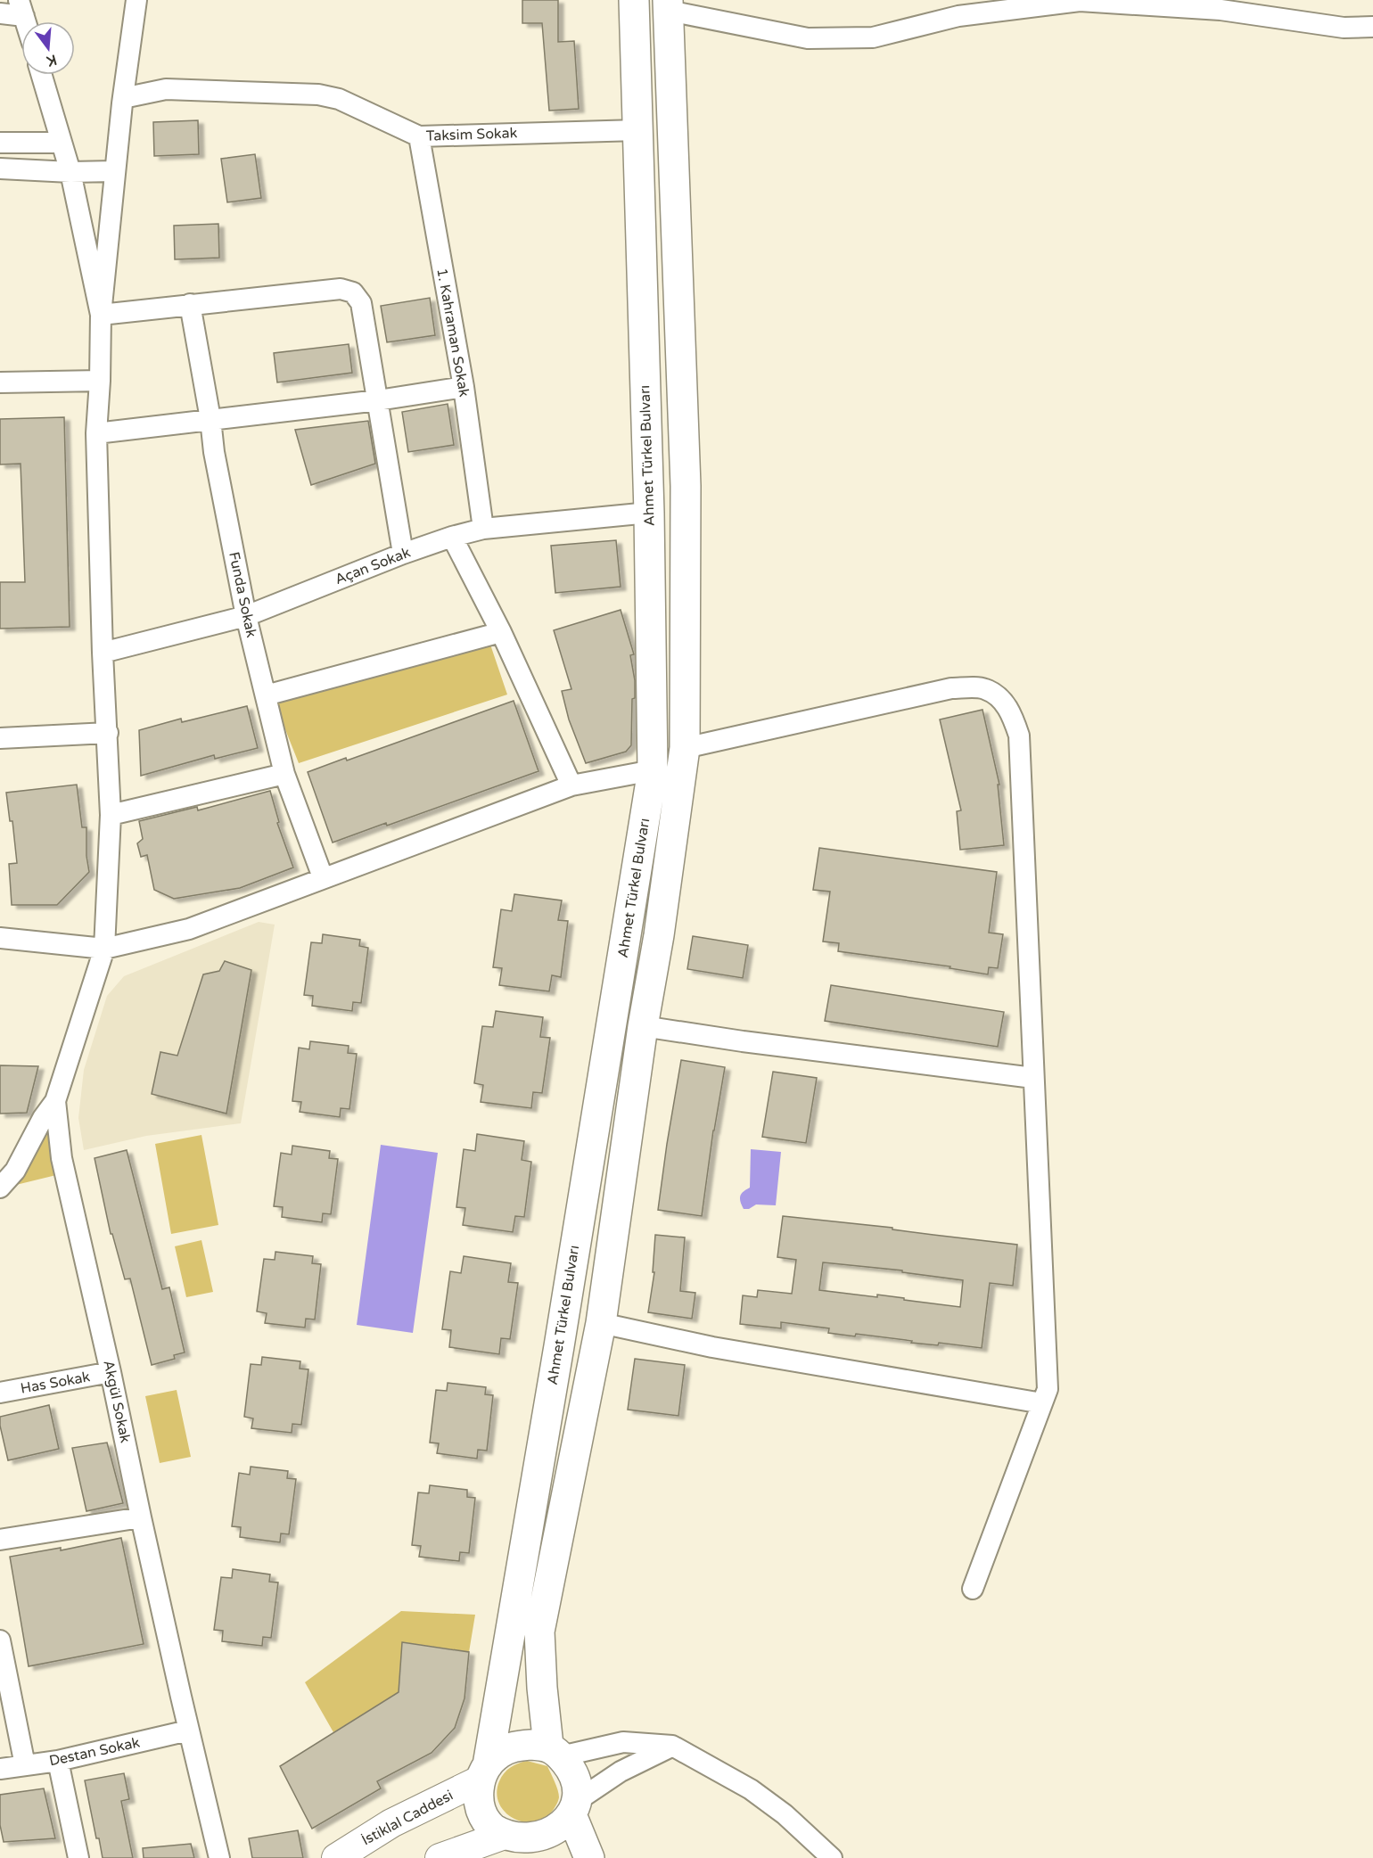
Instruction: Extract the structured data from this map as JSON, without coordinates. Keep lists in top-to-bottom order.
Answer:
{
  "streets": {
    "main road": ["Ahmet Türkel Bulvarı", "İstiklal Caddesi"],
    "street": [
      "Taksim Sokak",
      "1. Kahraman Sokak",
      "Açan Sokak",
      "Funda Sokak",
      "Has Sokak",
      "Akgül Sokak",
      "Destan Sokak"
    ]
  },
  "crossings": [
    ["Taksim Sokak", "1. Kahraman Sokak"],
    ["Taksim Sokak", "Ahmet Türkel Bulvarı"],
    ["1. Kahraman Sokak", "Açan Sokak"],
    ["Ahmet Türkel Bulvarı", "Açan Sokak"],
    ["Ahmet Türkel Bulvarı", "İstiklal Caddesi"],
    ["Açan Sokak", "Funda Sokak"],
    ["Açan Sokak", "Akgül Sokak"],
    ["Has Sokak", "Akgül Sokak"],
    ["Akgül Sokak", "Destan Sokak"]
  ],
  "north": "bottom"
}
